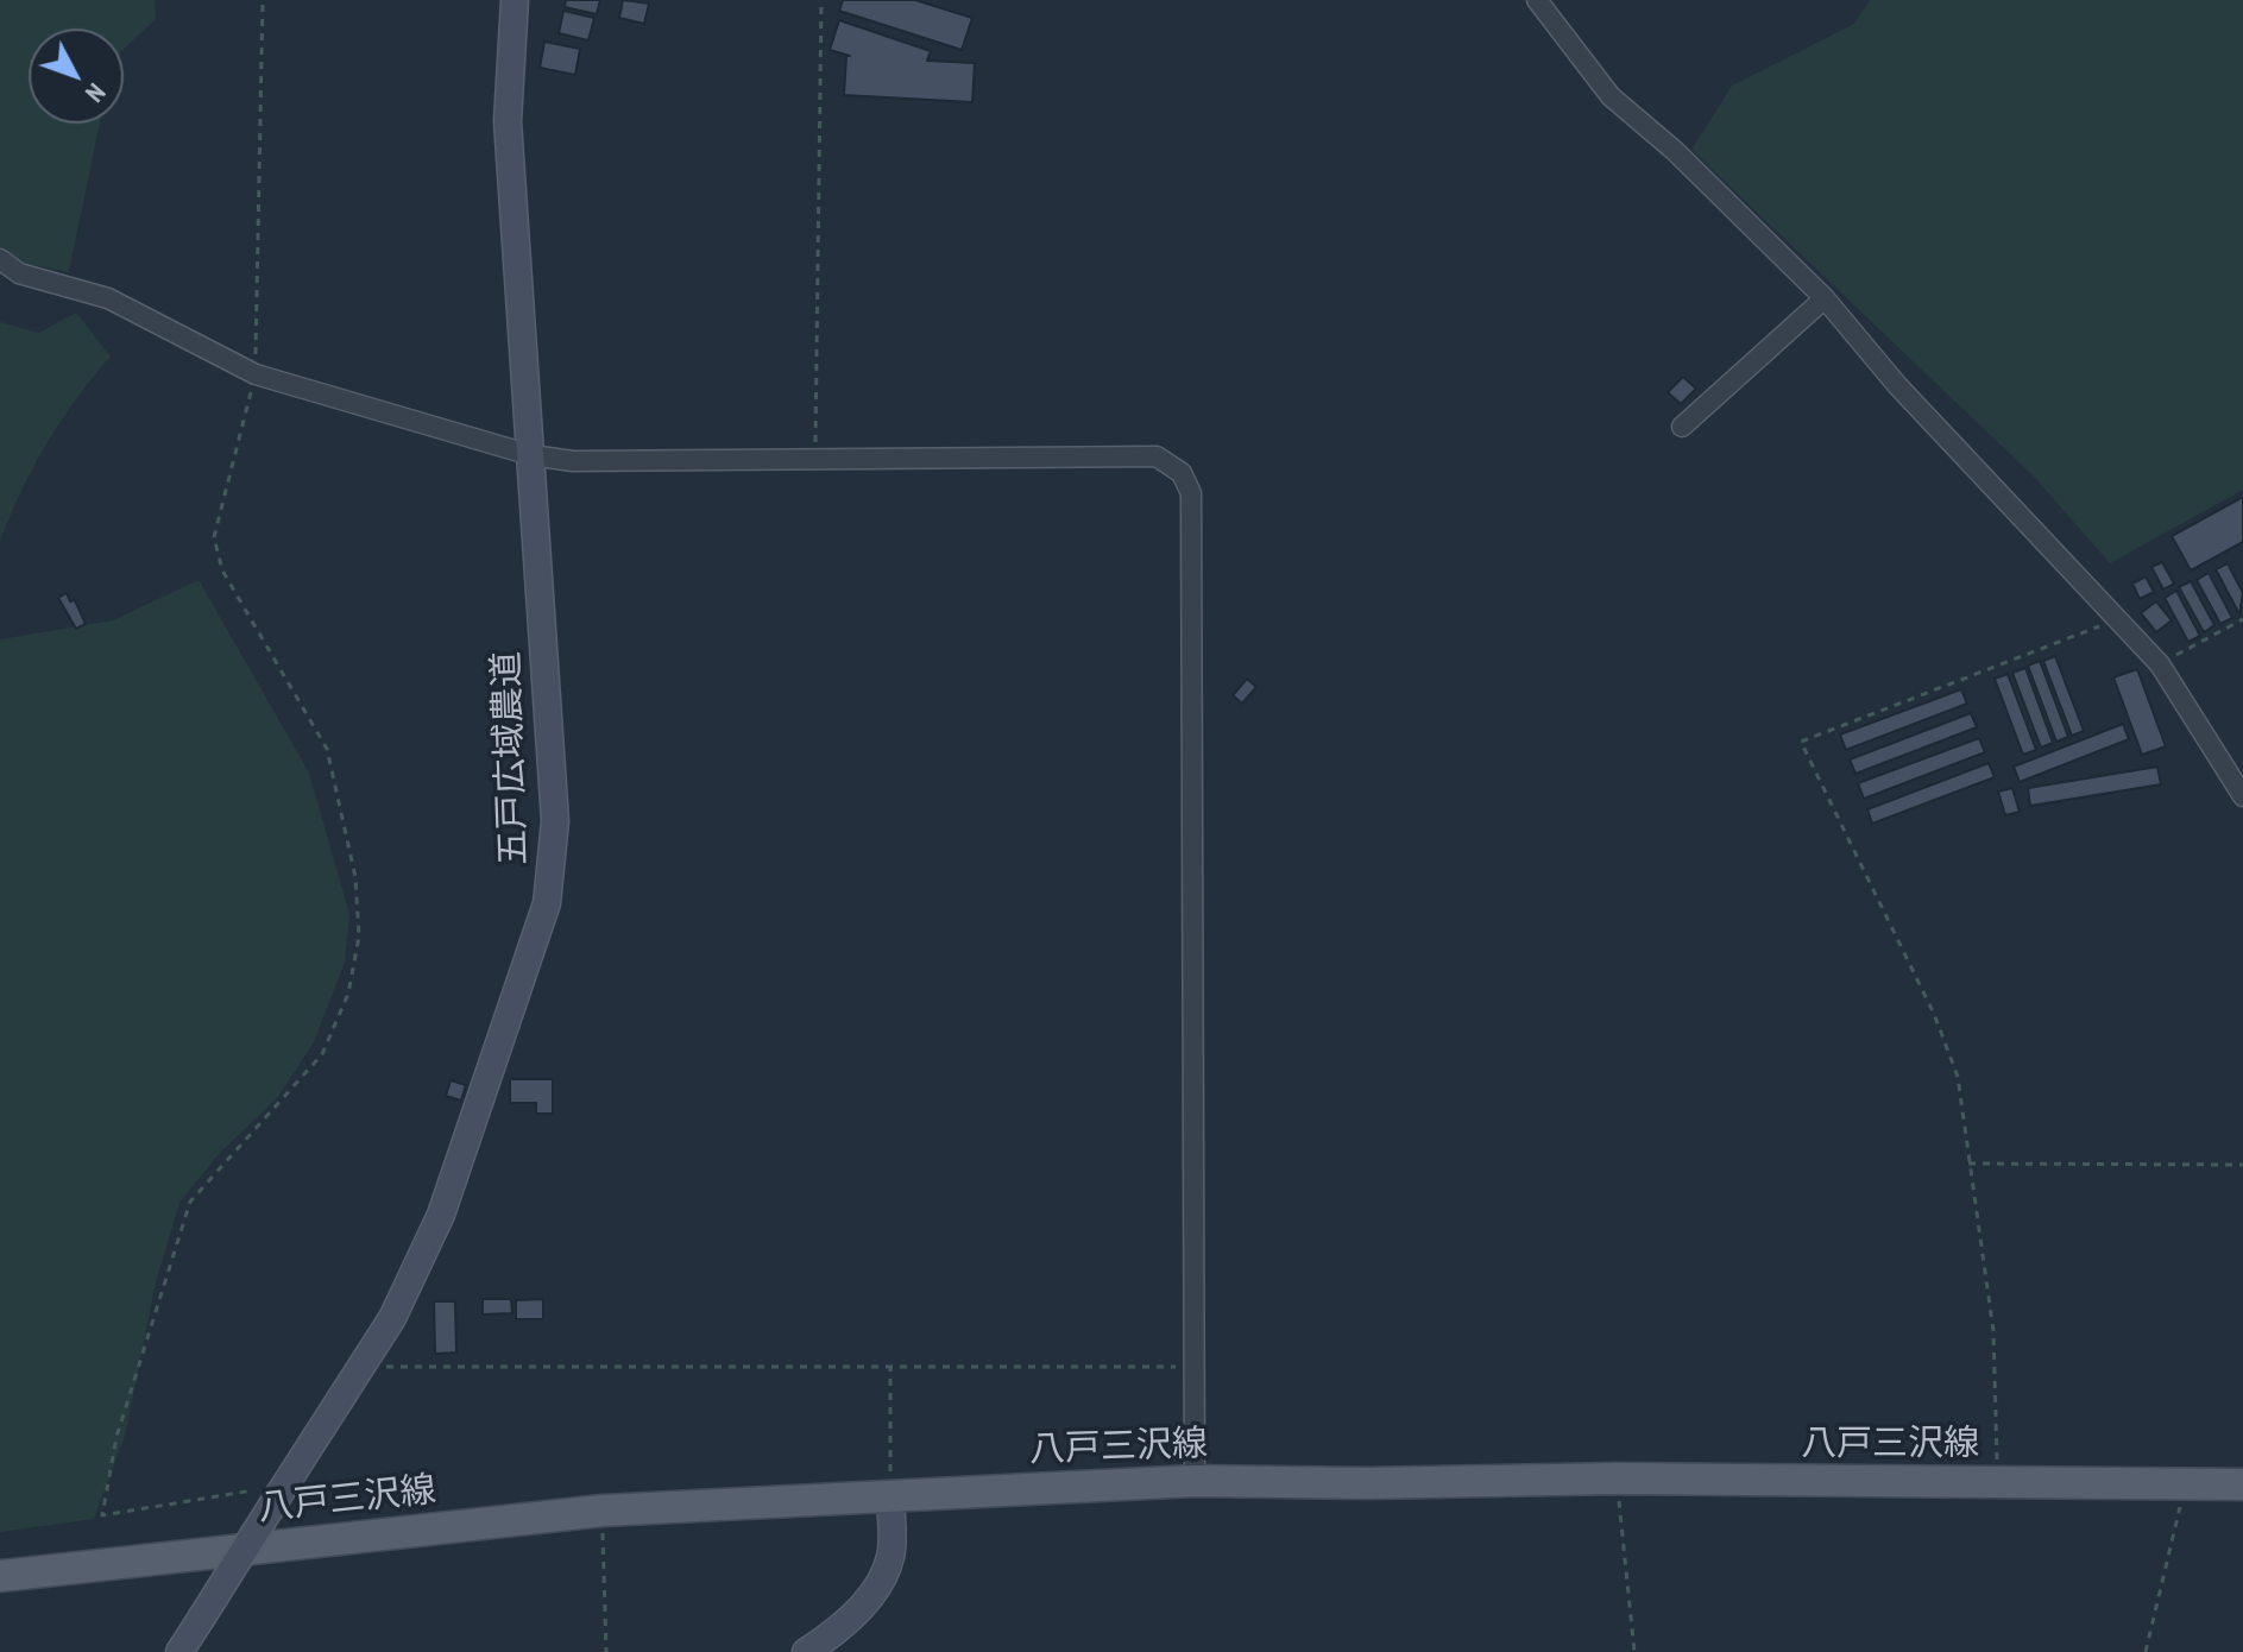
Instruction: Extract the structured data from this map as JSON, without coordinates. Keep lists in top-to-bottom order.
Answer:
{
  "streets": {
    "main road": ["八戸三沢線"],
    "street": ["五戸広域農道"]
  },
  "north": "bottom right"
}
